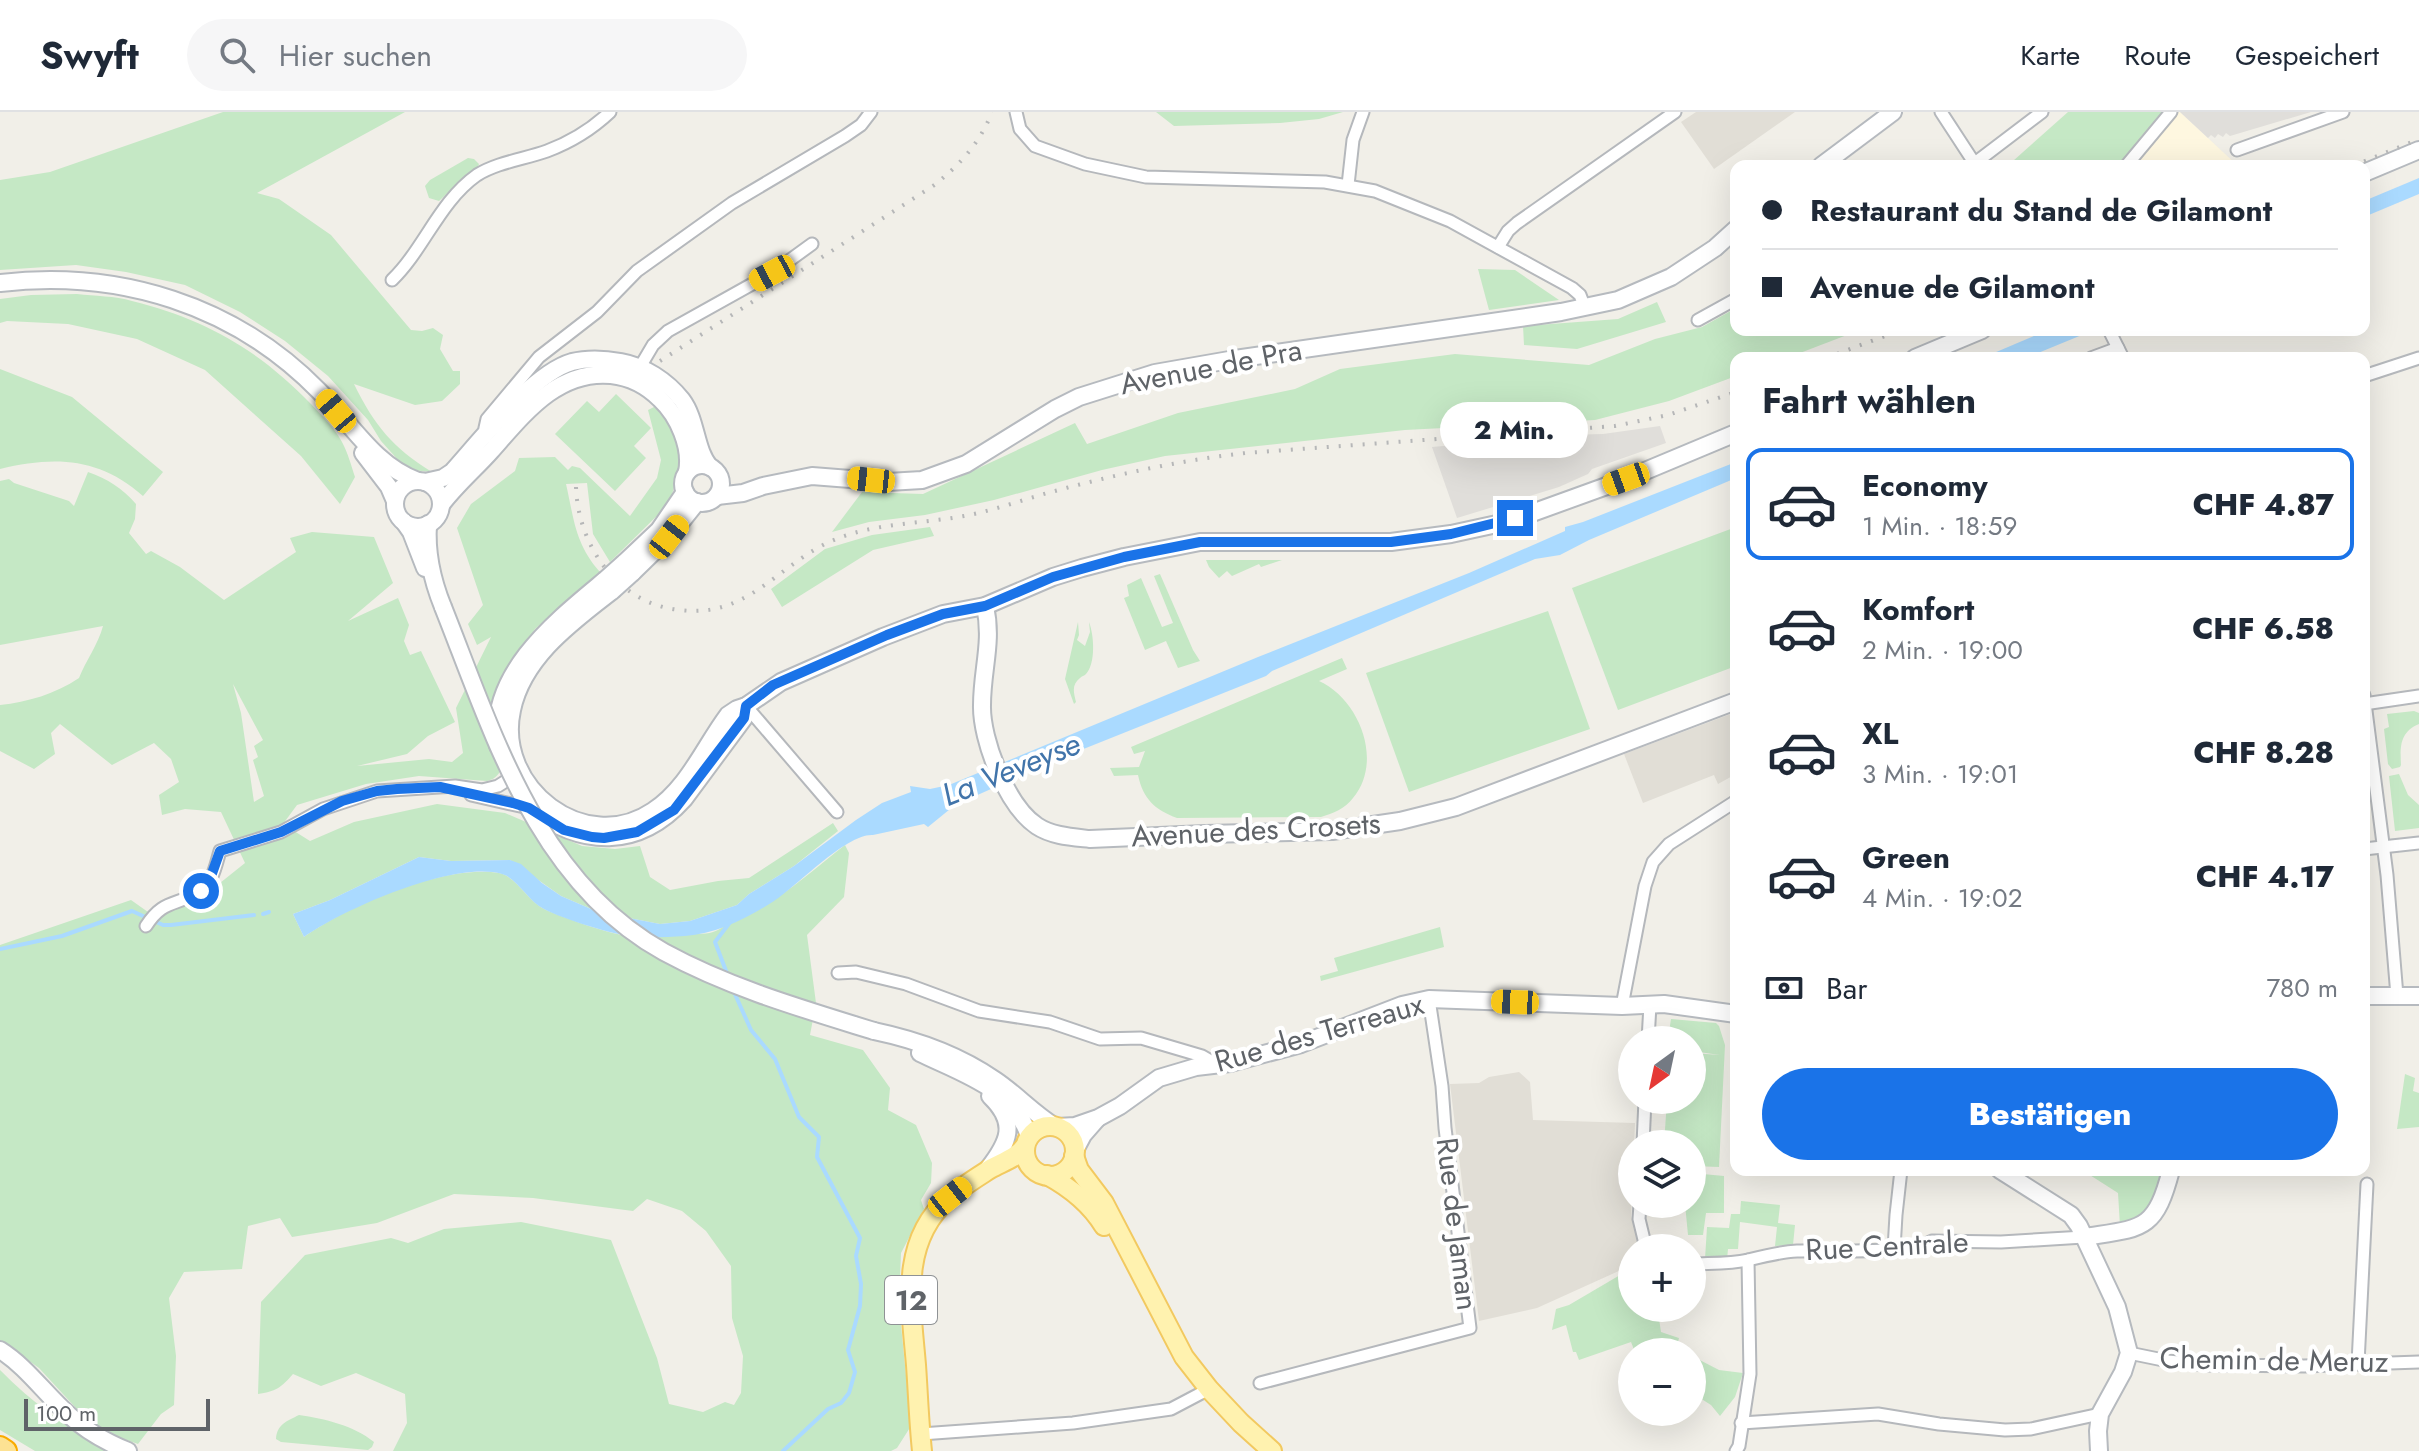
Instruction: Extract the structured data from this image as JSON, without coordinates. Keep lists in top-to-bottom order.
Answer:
{
  "streets": {
    "main road": ["12"],
    "street": [
      "Avenue de Pra",
      "Avenue des Crosets",
      "Rue des Terreaux",
      "Rue de Jaman",
      "Rue Centrale",
      "Chemin de Meruz"
    ]
  },
  "crossings": [
    ["Rue des Terreaux", "Rue de Jaman"],
    ["Rue des Terreaux", "12"]
  ],
  "water": ["La Veveyse"],
  "scale_bar": "100 m",
  "north": "bottom left",
  "page": {
    "header": "Swyft",
    "search": "Hier suchen",
    "nav": ["Karte", "Route", "Gespeichert"],
    "banner": ["Restaurant du Stand de Gilamont", "Avenue de Gilamont"],
    "heading": "Fahrt wählen",
    "bubble": "2 Min.",
    "list": [
      {
        "name": "Economy",
        "note": "1 Min. · 18:59",
        "value": "CHF 4.87"
      },
      {
        "name": "Komfort",
        "note": "2 Min. · 19:00",
        "value": "CHF 6.58"
      },
      {
        "name": "XL",
        "note": "3 Min. · 19:01",
        "value": "CHF 8.28"
      },
      {
        "name": "Green",
        "note": "4 Min. · 19:02",
        "value": "CHF 4.17"
      }
    ],
    "pay": ["Bar", "780 m"],
    "map_buttons": ["+", "−"],
    "buttons": "Bestätigen",
    "scale": "100 m"
  }
}
